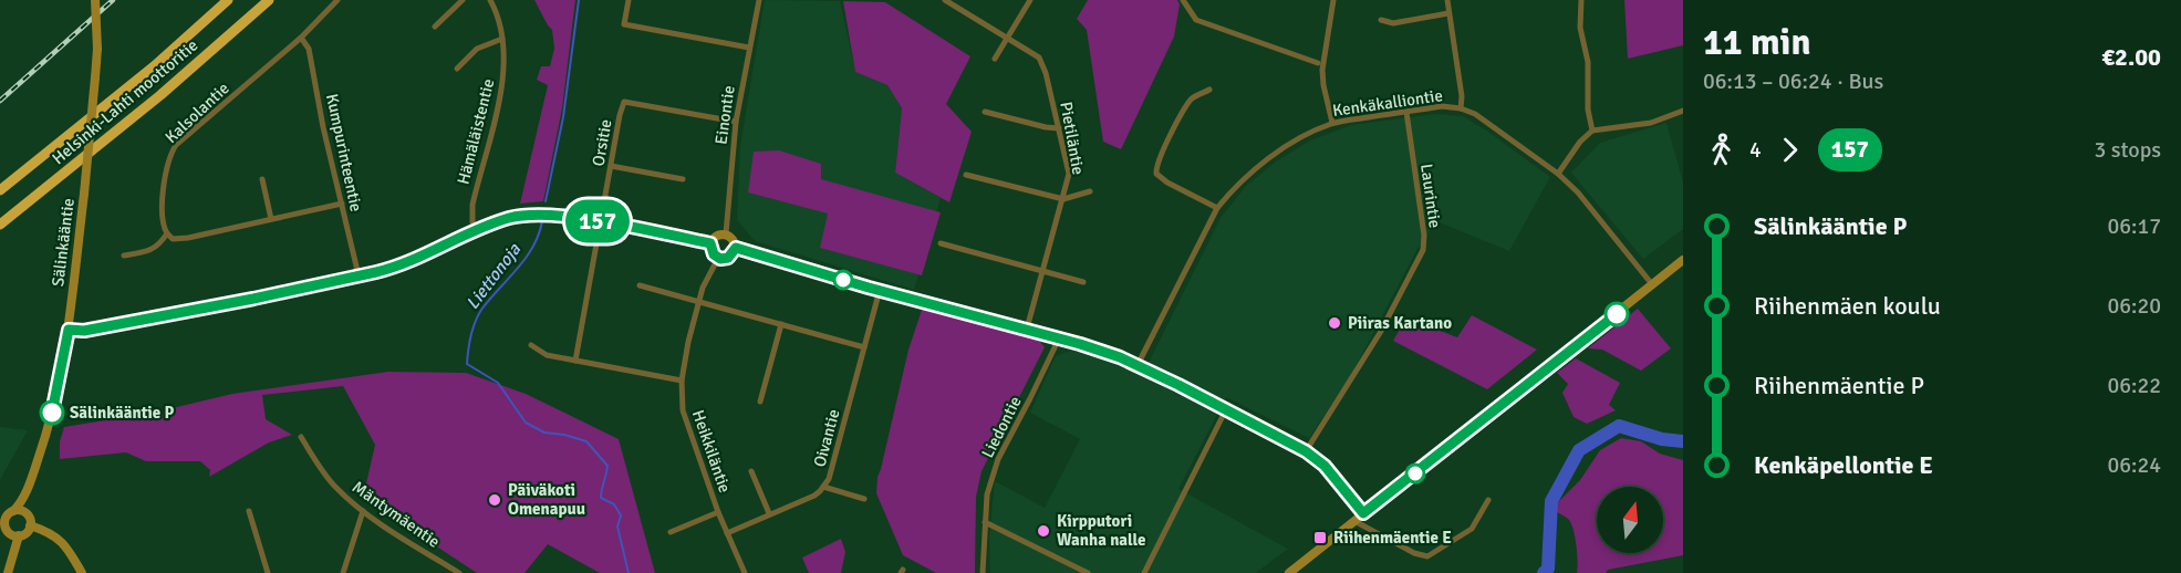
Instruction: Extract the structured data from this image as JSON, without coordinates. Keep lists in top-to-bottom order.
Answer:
{
  "streets": {
    "highway": ["Helsinki-Lahti moottoritie"],
    "street": [
      "Kenkäkalliontie",
      "Kalsolantie",
      "Einontie",
      "Hämäläistentie",
      "Pietiläntie",
      "Orsitie",
      "Kumpurinteentie",
      "Laurintie",
      "Sälinkääntie",
      "Liedontie",
      "Oivantie",
      "Heikkiläntie",
      "Mäntymäentie"
    ]
  },
  "crossings": [
    ["Kenkäkalliontie", "Laurintie"],
    ["Kalsolantie", "Kumpurinteentie"],
    ["Einontie", "Orsitie"],
    ["Einontie", "Heikkiläntie"],
    ["Oivantie", "Heikkiläntie"]
  ],
  "water": ["Liettonoja"],
  "places": {
    "other": [
      "Piiras Kartano",
      "Sälinkääntie P",
      "Päiväkoti Omenapuu",
      "Kirpputori Wanha nalle"
    ],
    "transit": ["Riihenmäentie E"]
  },
  "lines": ["bus line 157"],
  "north": "top",
  "page": {
    "on_map": "157",
    "heading": ["11 min", "06:13 – 06:24 · Bus", "€2.00"],
    "legs": ["4", "157", "3 stops"],
    "list": [
      {
        "name": "Sälinkääntie P",
        "value": "06:17"
      },
      {
        "name": "Riihenmäen koulu",
        "value": "06:20"
      },
      {
        "name": "Riihenmäentie P",
        "value": "06:22"
      },
      {
        "name": "Kenkäpellontie E",
        "value": "06:24"
      }
    ]
  }
}
